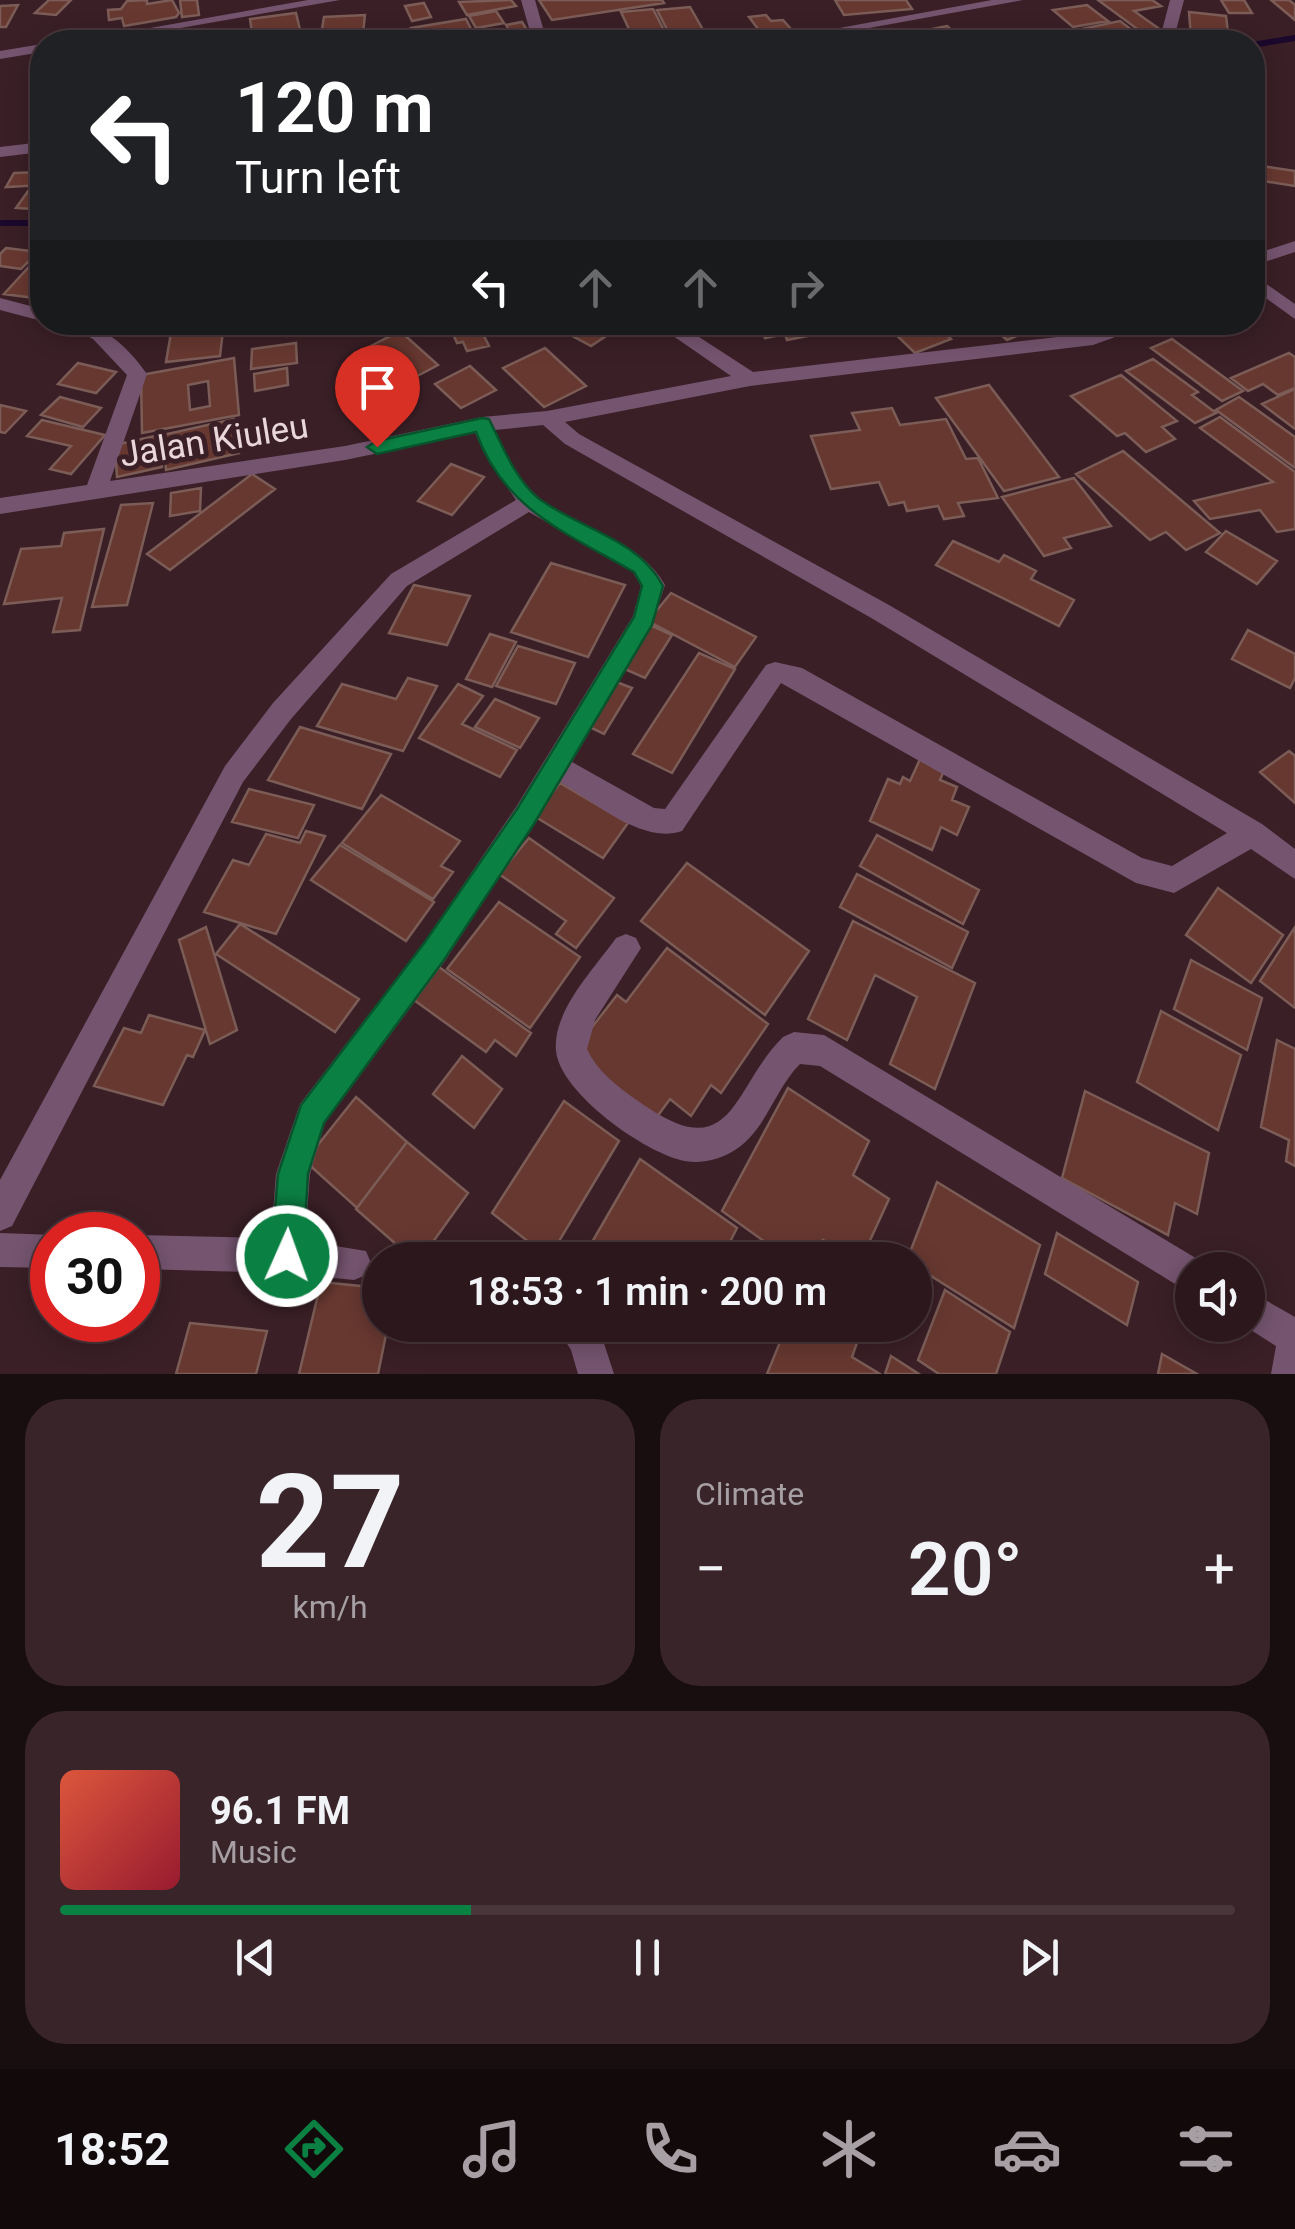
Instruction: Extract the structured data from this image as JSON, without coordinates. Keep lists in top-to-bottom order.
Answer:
{
  "streets": {
    "street": ["Jalan Kiuleu"]
  },
  "page": {
    "turn": ["120 m", "Turn left"],
    "limit": "30",
    "trip": "18:53 · 1 min · 200 m",
    "tile": [
      ["27", "km/h"],
      "Climate"
    ],
    "heat": ["−", "20°", "+"],
    "song": ["96.1 FM", "Music"],
    "tabs": "18:52"
  }
}
